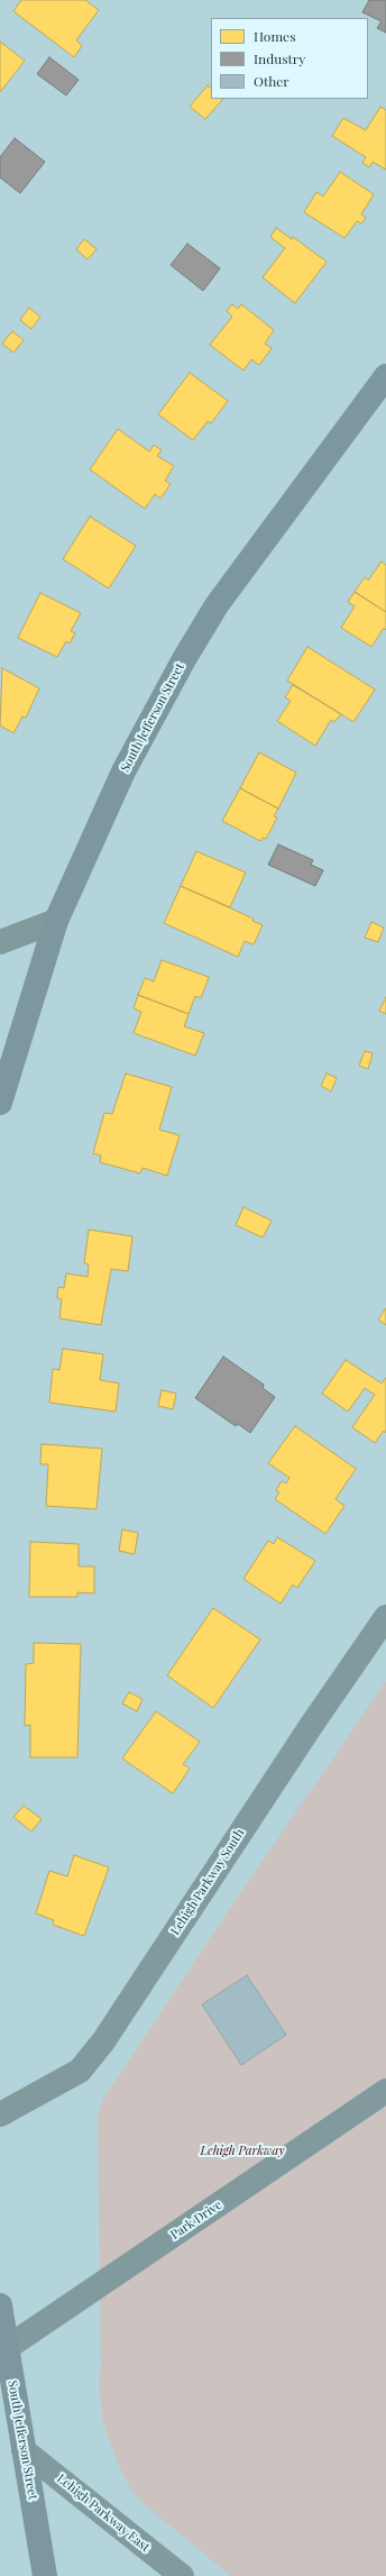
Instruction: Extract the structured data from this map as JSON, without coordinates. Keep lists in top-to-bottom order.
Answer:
{
  "streets": {
    "main road": ["South Jefferson Street"],
    "street": ["Lehigh Parkway South", "Park Drive", "Lehigh Parkway East"]
  },
  "crossings": [
    ["South Jefferson Street", "Park Drive"],
    ["South Jefferson Street", "Lehigh Parkway East"]
  ],
  "parks": ["Lehigh Parkway"],
  "legend": ["Homes", "Industry", "Other"]
}
